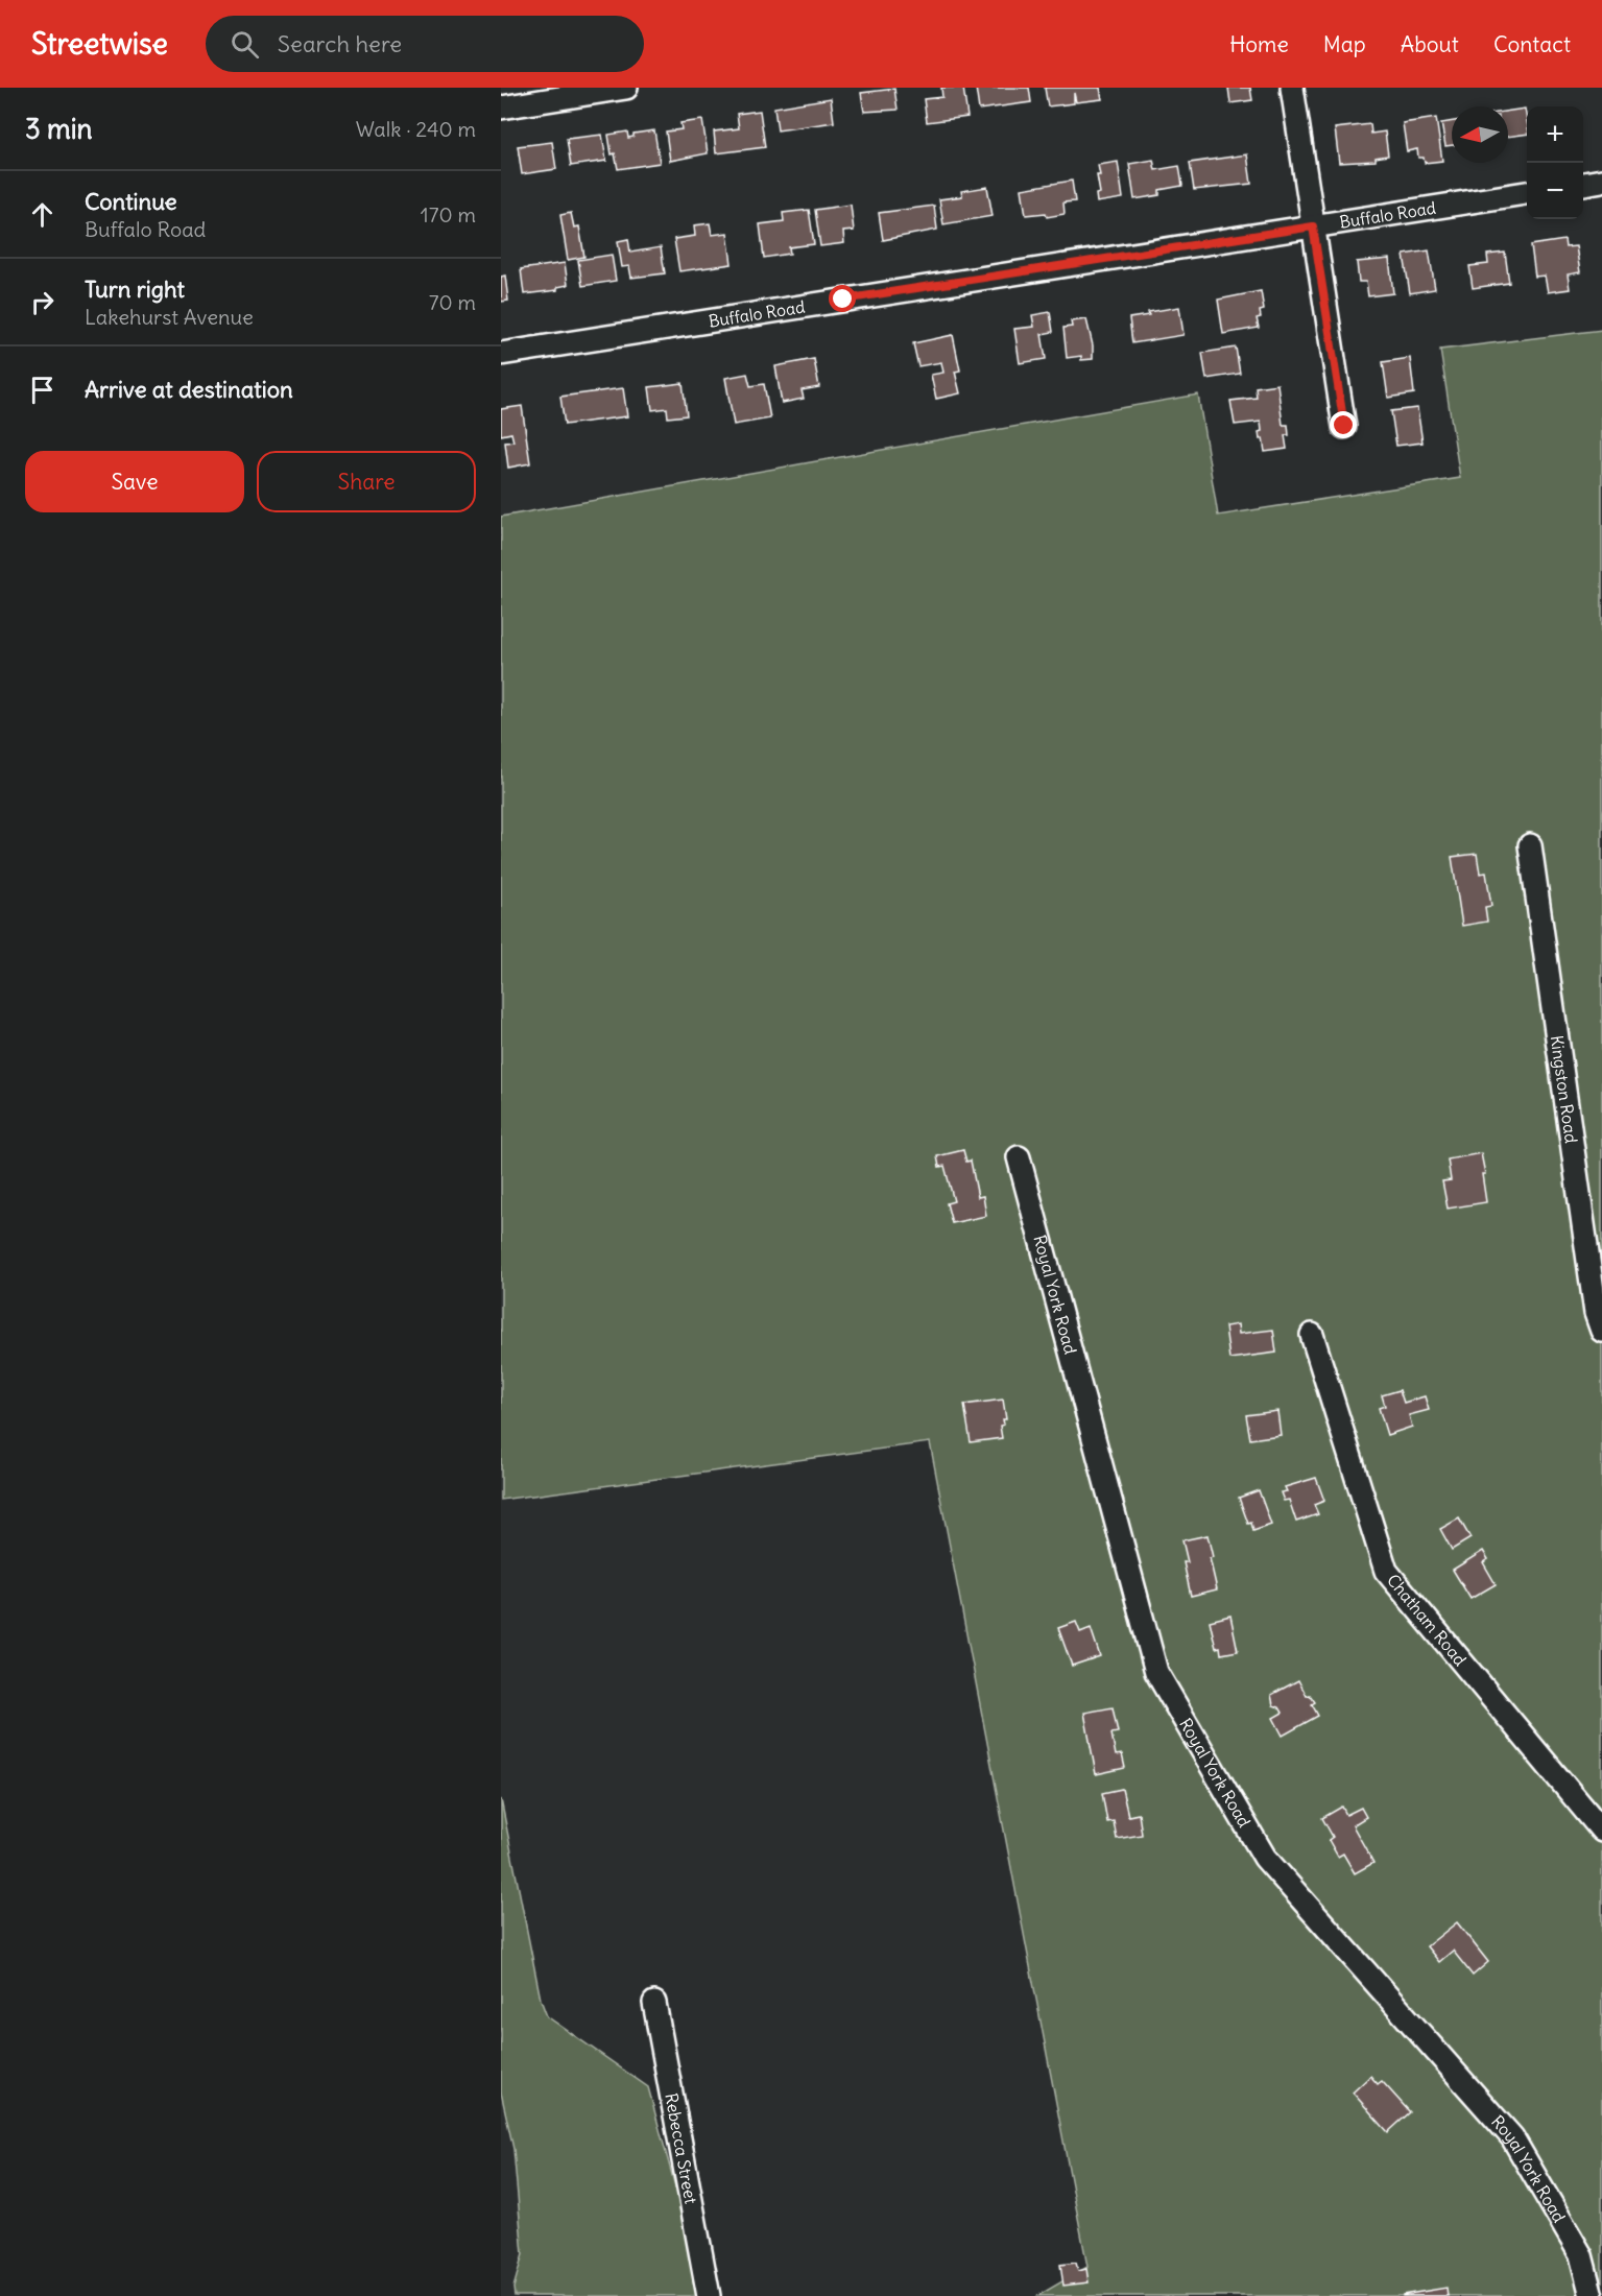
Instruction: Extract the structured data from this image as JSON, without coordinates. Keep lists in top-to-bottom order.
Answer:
{
  "streets": {
    "street": [
      "Buffalo Road",
      "Kingston Road",
      "Royal York Road",
      "Chatham Road",
      "Rebecca Street"
    ]
  },
  "north": "left",
  "page": {
    "header": "Streetwise",
    "search": "Search here",
    "nav": [
      "Home",
      "Map",
      "About",
      "Contact"
    ],
    "heading": ["3 min", "Walk · 240 m"],
    "map_buttons": ["+", "−"],
    "list": [
      ["Continue", "Buffalo Road", "170 m"],
      ["Turn right", "Lakehurst Avenue", "70 m"],
      "Arrive at destination"
    ],
    "buttons": ["Save", "Share"]
  }
}
